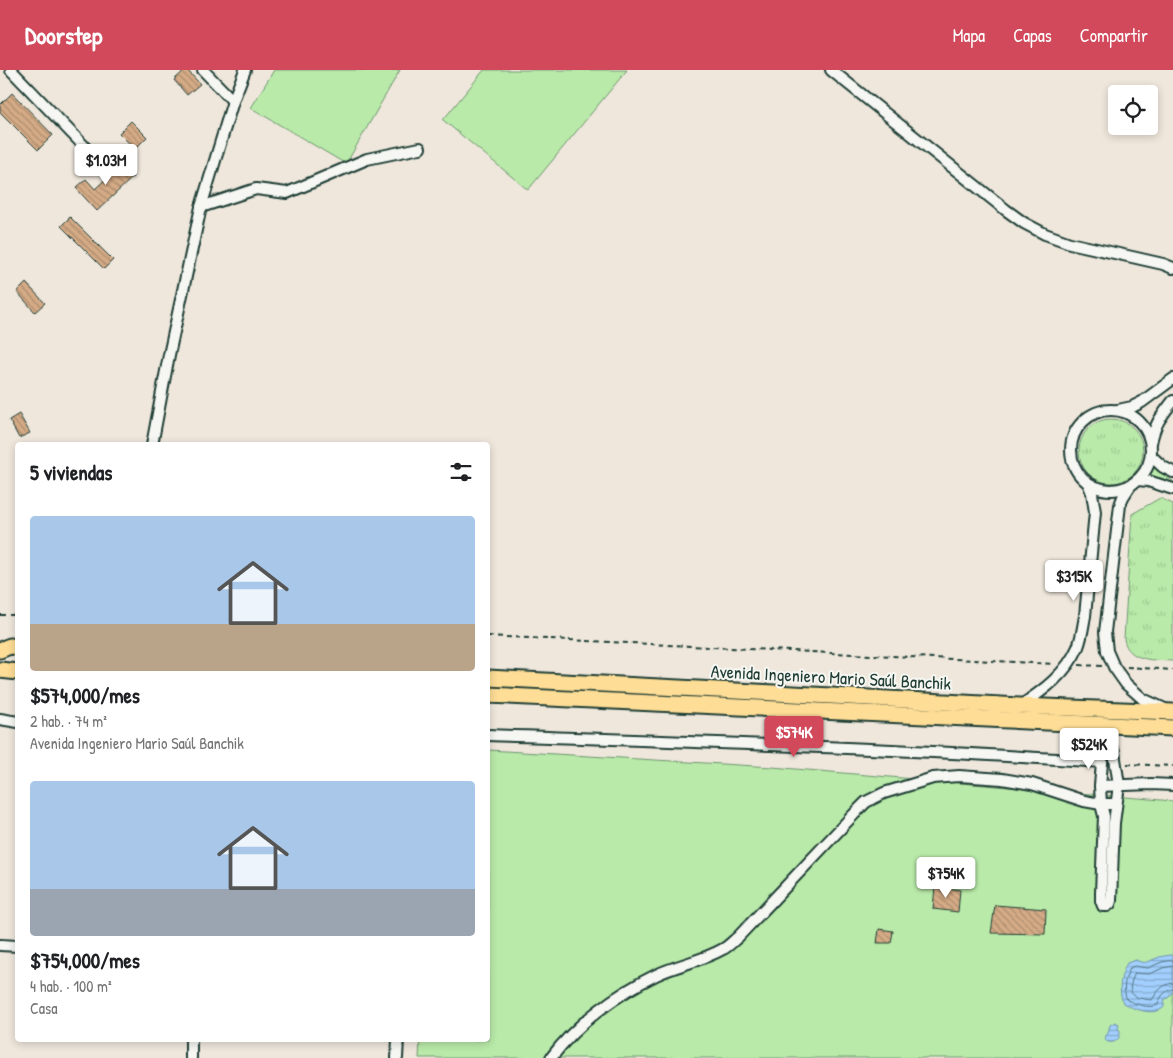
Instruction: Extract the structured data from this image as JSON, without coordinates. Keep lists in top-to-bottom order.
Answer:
{
  "streets": {
    "highway": ["Avenida Ingeniero Mario Saúl Banchik"]
  },
  "page": {
    "header": "Doorstep",
    "nav": ["Mapa", "Capas", "Compartir"],
    "price": [
      "$1.03M",
      "$315K",
      "$574K",
      "$524K",
      "$754K"
    ],
    "heading": "5 viviendas",
    "list": [
      {
        "name": "$574,000/mes",
        "note": "2 hab. · 74 m² · Avenida Ingeniero Mario Saúl Banchik"
      },
      {
        "name": "$754,000/mes",
        "note": "4 hab. · 100 m² · Casa"
      }
    ]
  }
}
